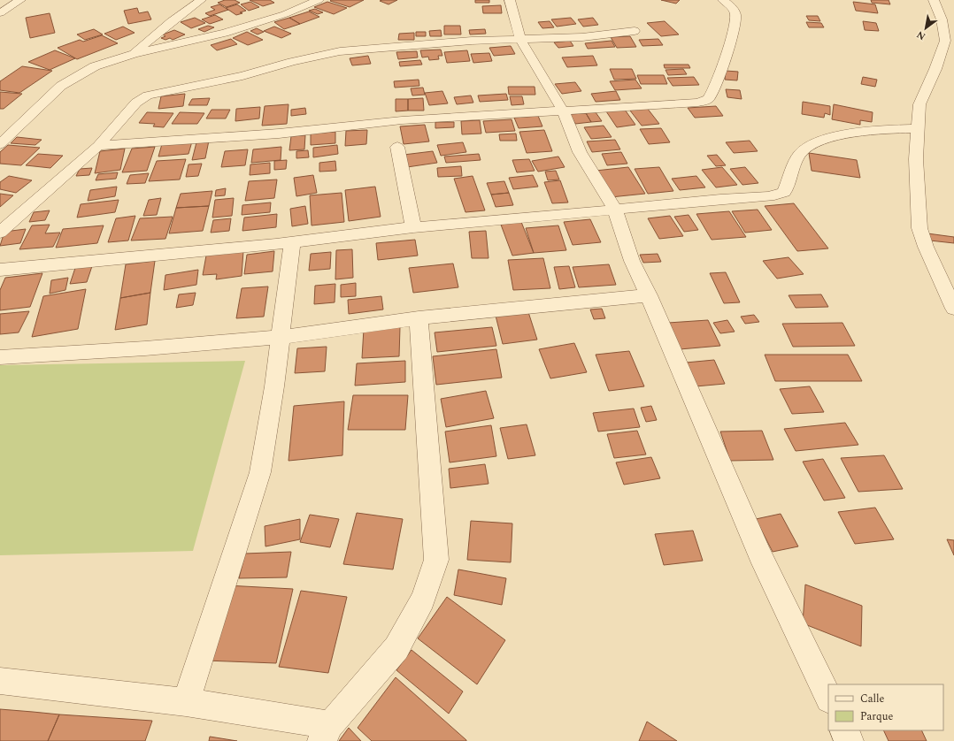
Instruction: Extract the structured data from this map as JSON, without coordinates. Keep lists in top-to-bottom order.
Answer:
{
  "legend": ["Calle", "Parque"],
  "north": "bottom left"
}
